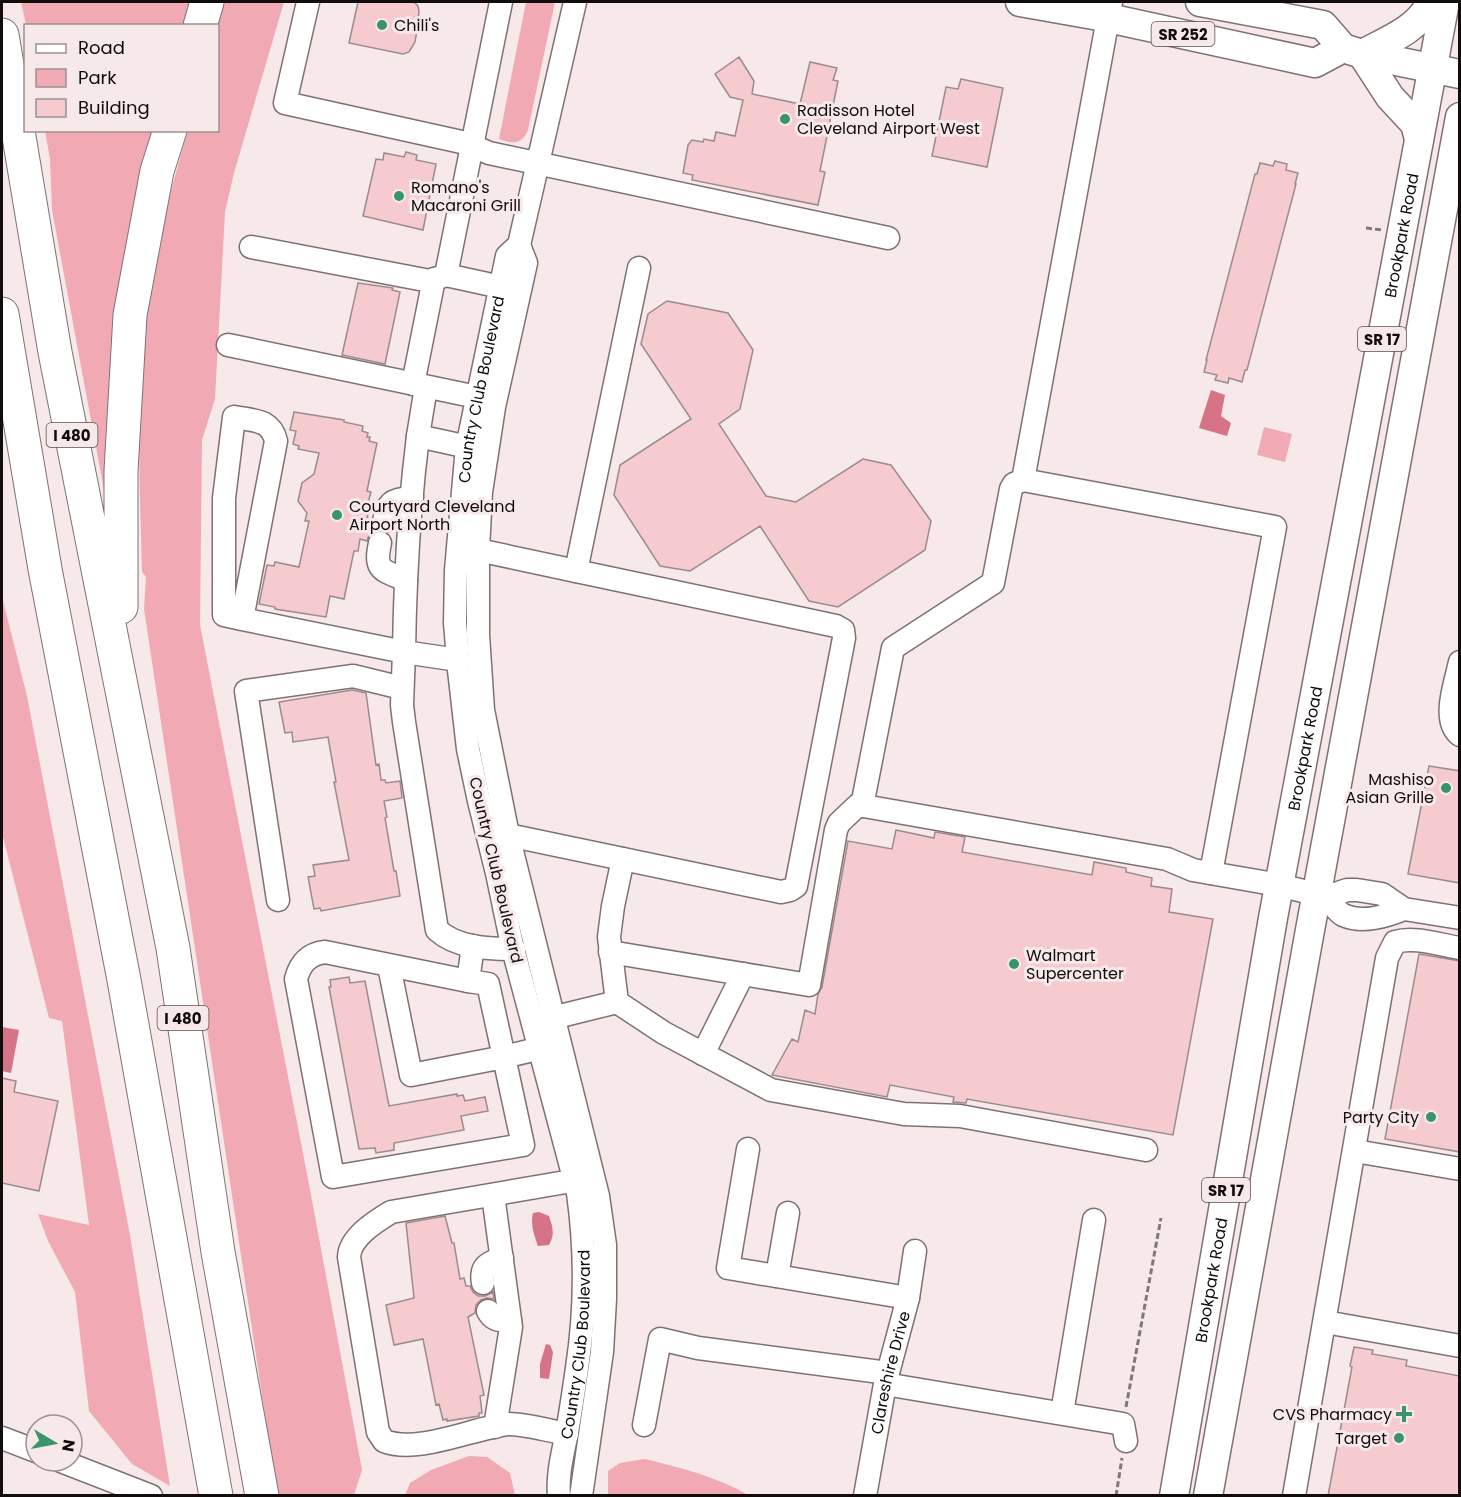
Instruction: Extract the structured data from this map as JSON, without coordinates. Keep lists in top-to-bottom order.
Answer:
{
  "streets": {
    "highway": ["I 480"],
    "main road": ["SR 252", "Brookpark Road", "SR 17"],
    "street": ["Country Club Boulevard", "Clareshire Drive"]
  },
  "places": {
    "other": [
      "Chili's",
      "Radisson Hotel Cleveland Airport West",
      "Romano's Macaroni Grill",
      "Courtyard Cleveland Airport North",
      "Mashiso Asian Grille",
      "Walmart Supercenter",
      "Party City",
      "Target"
    ],
    "health": ["CVS Pharmacy"]
  },
  "legend": ["Road", "Park", "Building"],
  "north": "right"
}
